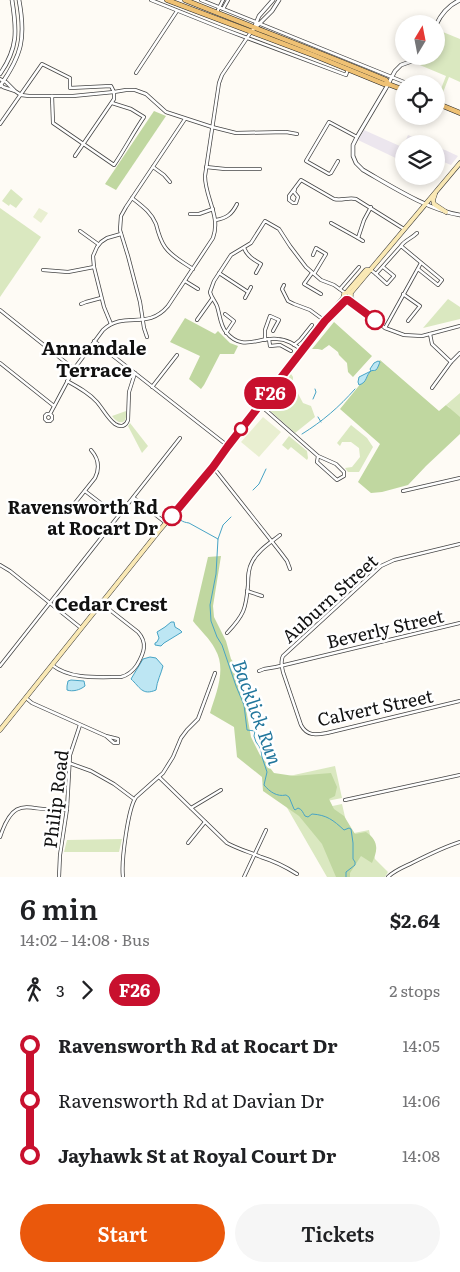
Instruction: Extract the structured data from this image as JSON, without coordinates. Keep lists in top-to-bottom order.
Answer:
{
  "streets": {
    "street": [
      "Auburn Street",
      "Beverly Street",
      "Calvert Street",
      "Philip Road"
    ]
  },
  "crossings": [
    ["Auburn Street", "Beverly Street"],
    ["Auburn Street", "Calvert Street"],
    ["Beverly Street", "Calvert Street"]
  ],
  "districts": ["Annandale Terrace", "Cedar Crest"],
  "water": ["Backlick Run"],
  "places": ["Ravensworth Rd at Rocart Dr"],
  "lines": ["bus line F26"],
  "north": "top",
  "page": {
    "on_map": "F26",
    "heading": ["6 min", "14:02 – 14:08 · Bus", "$2.64"],
    "legs": ["3", "F26", "2 stops"],
    "list": [
      {
        "name": "Ravensworth Rd at Rocart Dr",
        "value": "14:05"
      },
      {
        "name": "Ravensworth Rd at Davian Dr",
        "value": "14:06"
      },
      {
        "name": "Jayhawk St at Royal Court Dr",
        "value": "14:08"
      }
    ],
    "buttons": ["Start", "Tickets"]
  }
}
